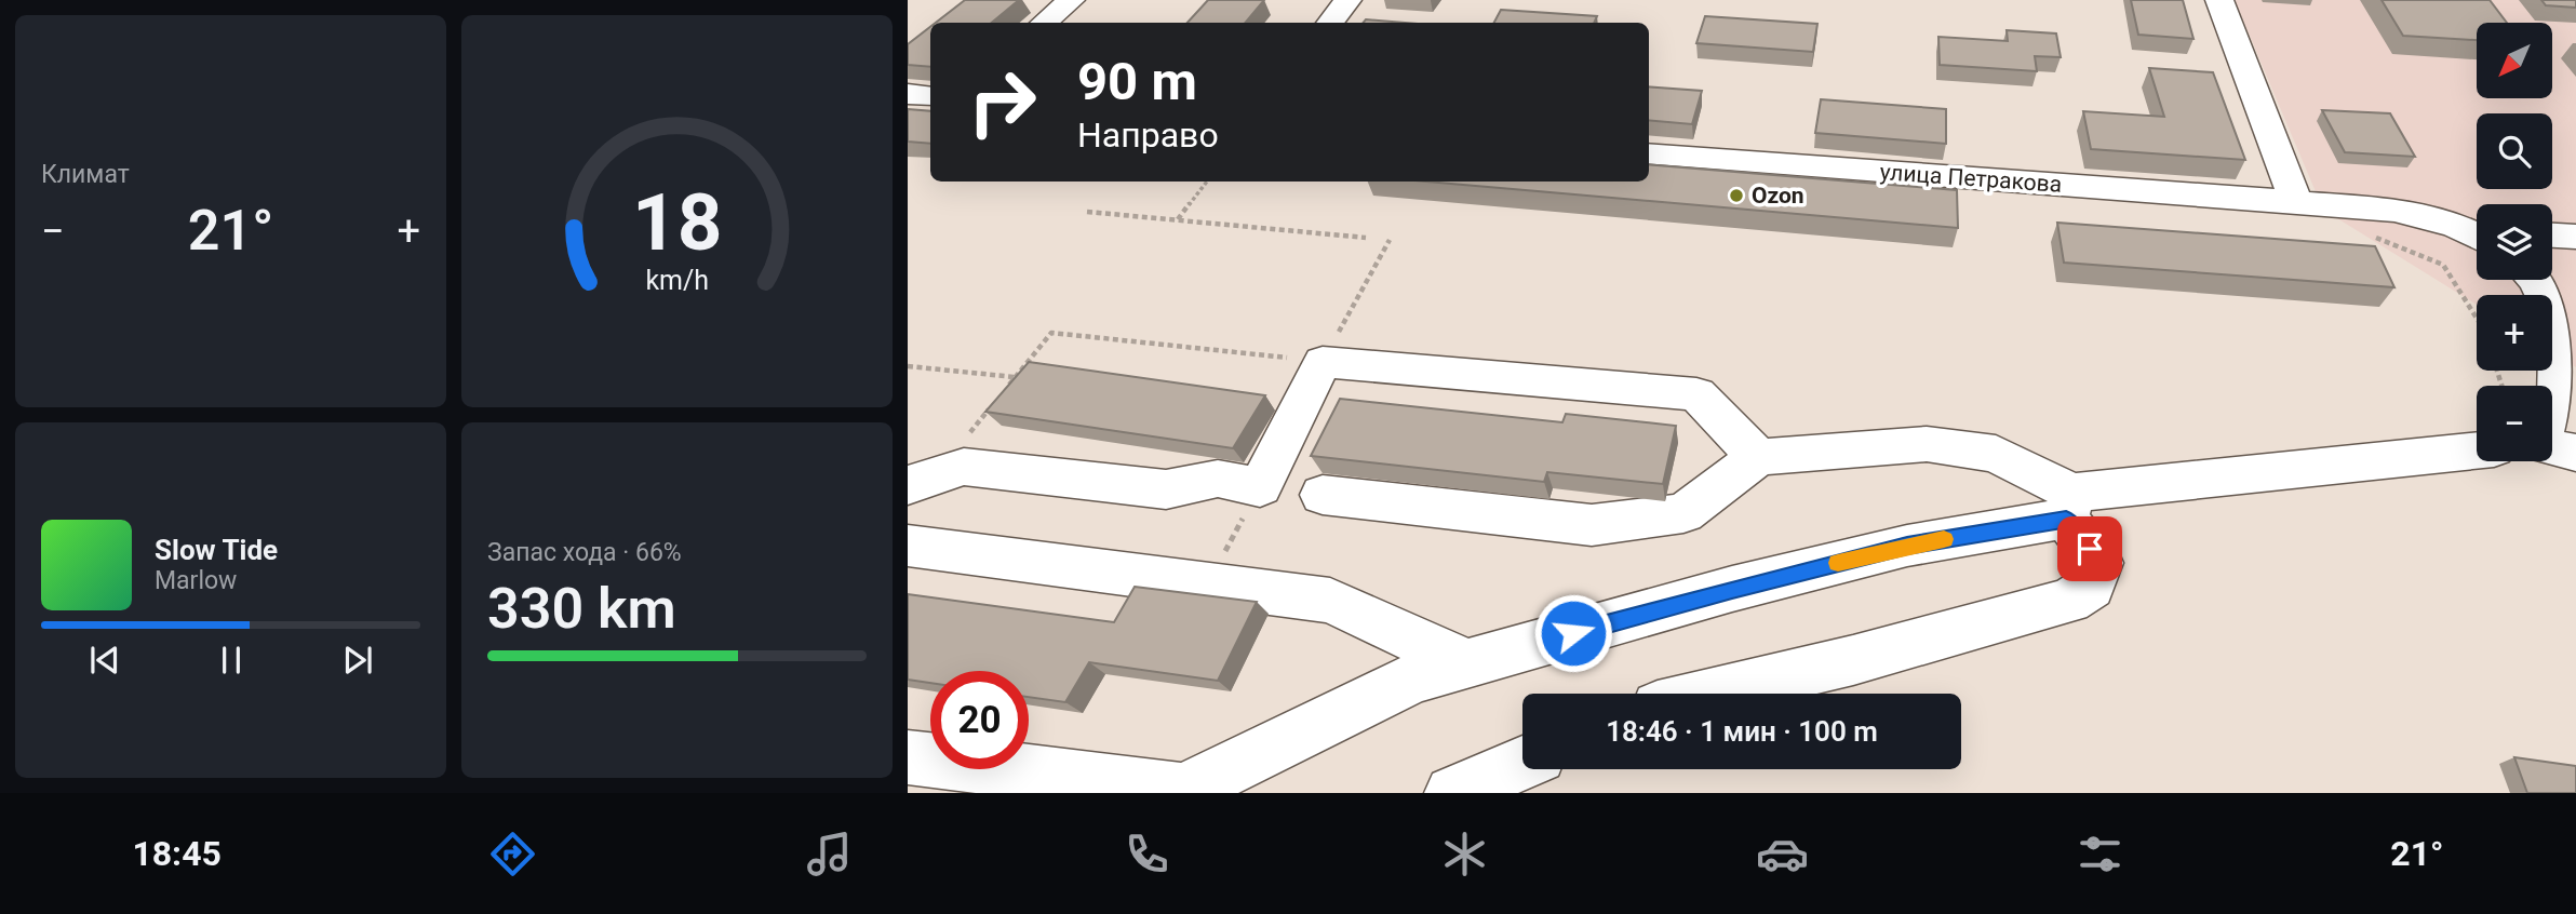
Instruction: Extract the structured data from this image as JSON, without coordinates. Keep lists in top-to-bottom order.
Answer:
{
  "streets": {
    "street": ["улица Петракова"]
  },
  "places": ["Ozon"],
  "north": "bottom left",
  "page": {
    "tile": [
      "Климат",
      ["Запас хода · 66%", "330 km"]
    ],
    "map_buttons": ["+", "−"],
    "turn": ["90 m", "Направо"],
    "heat": ["−", "21°", "+"],
    "song": ["Slow Tide", "Marlow"],
    "limit": "20",
    "trip": "18:46 · 1 мин · 100 m",
    "tabs": ["18:45", "21°"],
    "gauge": ["18", "km/h"]
  }
}
